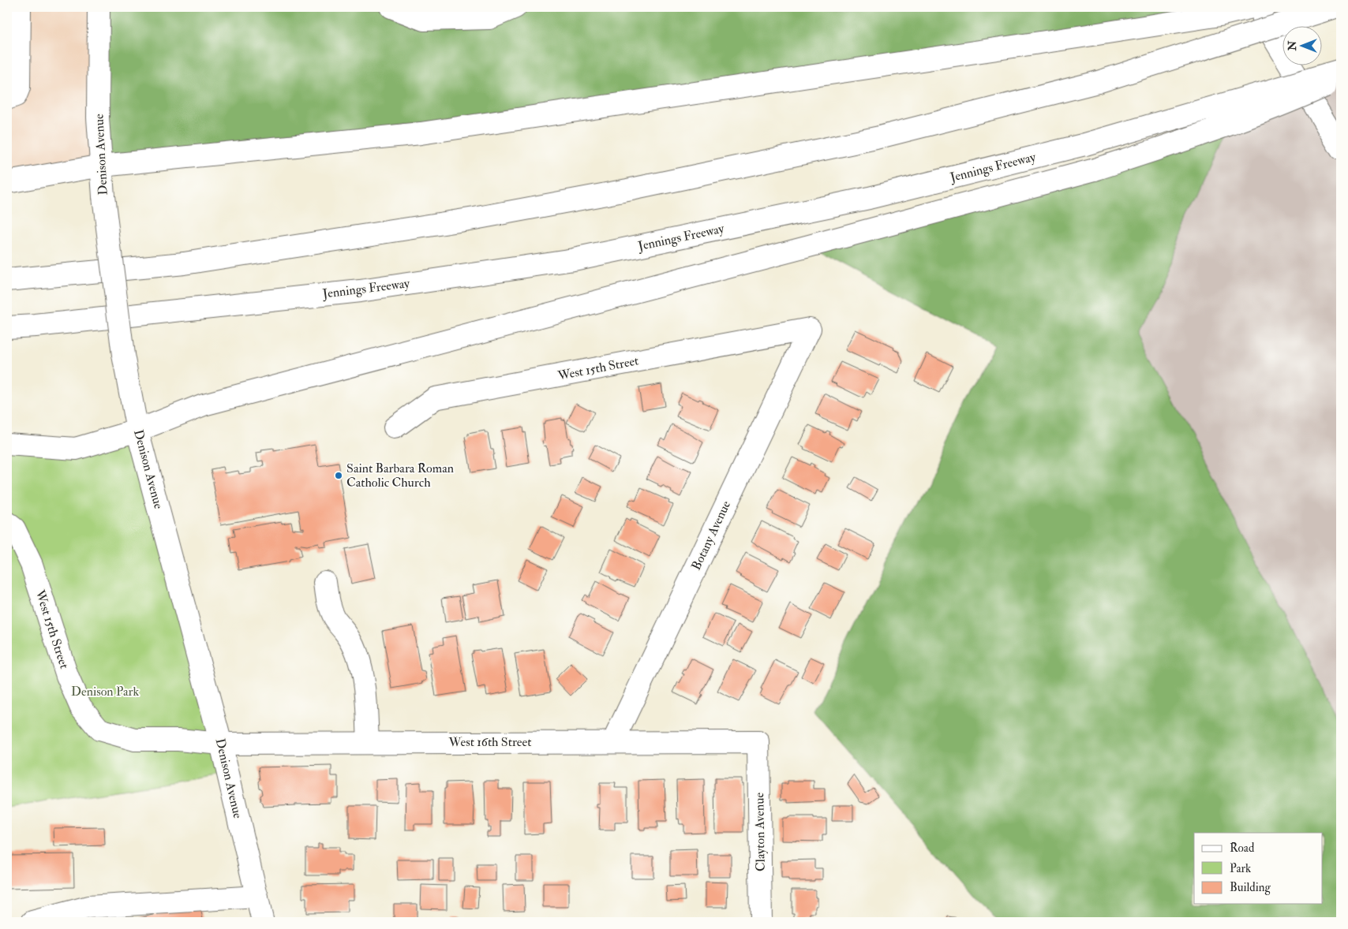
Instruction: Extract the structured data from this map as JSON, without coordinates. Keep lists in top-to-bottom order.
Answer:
{
  "streets": {
    "main road": [
      "Denison Avenue",
      "Jennings Freeway",
      "West 15th Street",
      "Botany Avenue",
      "West 16th Street",
      "Clayton Avenue"
    ]
  },
  "crossings": [
    ["Denison Avenue", "West 15th Street"],
    ["Denison Avenue", "West 16th Street"],
    ["West 15th Street", "Botany Avenue"],
    ["West 15th Street", "West 16th Street"],
    ["Botany Avenue", "West 16th Street"],
    ["West 16th Street", "Clayton Avenue"]
  ],
  "parks": ["Denison Park"],
  "places": ["Saint Barbara Roman Catholic Church"],
  "legend": ["Road", "Park", "Building"],
  "north": "left"
}
